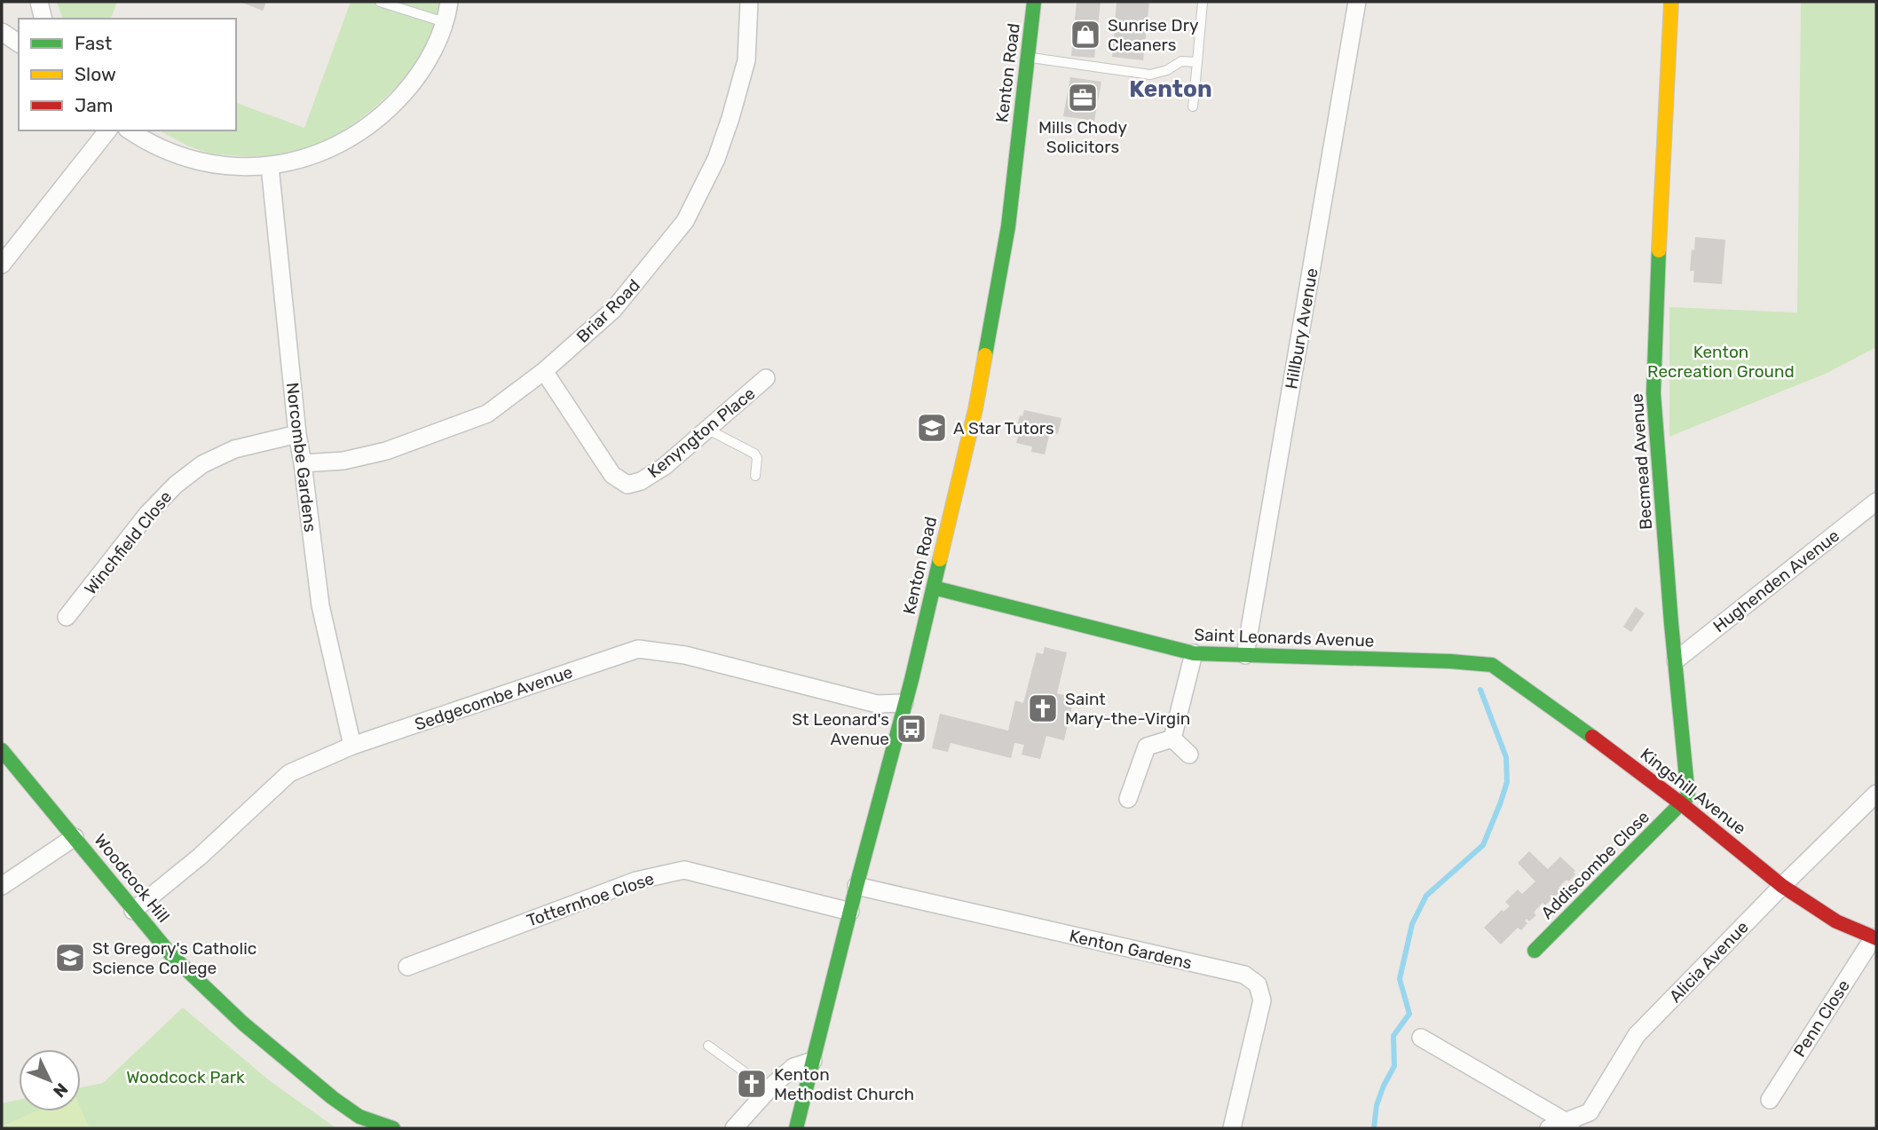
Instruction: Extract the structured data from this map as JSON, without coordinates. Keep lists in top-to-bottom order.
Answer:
{
  "streets": {
    "street": [
      "Kenton Road",
      "Briar Road",
      "Hillbury Avenue",
      "Kenyngton Place",
      "Norcombe Gardens",
      "Becmead Avenue",
      "Winchfield Close",
      "Hughenden Avenue",
      "Saint Leonards Avenue",
      "Sedgecombe Avenue",
      "Kingshill Avenue",
      "Addiscombe Close",
      "Woodcock Hill",
      "Totternhoe Close",
      "Kenton Gardens",
      "Alicia Avenue",
      "Penn Close"
    ]
  },
  "crossings": [
    ["Kenton Road", "Saint Leonards Avenue"],
    ["Kenton Road", "Sedgecombe Avenue"],
    ["Kenton Road", "Totternhoe Close"],
    ["Kenton Road", "Kenton Gardens"],
    ["Briar Road", "Kenyngton Place"],
    ["Briar Road", "Norcombe Gardens"],
    ["Hillbury Avenue", "Saint Leonards Avenue"],
    ["Norcombe Gardens", "Winchfield Close"],
    ["Norcombe Gardens", "Sedgecombe Avenue"],
    ["Becmead Avenue", "Hughenden Avenue"],
    ["Becmead Avenue", "Kingshill Avenue"],
    ["Becmead Avenue", "Addiscombe Close"],
    ["Saint Leonards Avenue", "Kingshill Avenue"],
    ["Sedgecombe Avenue", "Woodcock Hill"],
    ["Kingshill Avenue", "Addiscombe Close"],
    ["Kingshill Avenue", "Alicia Avenue"],
    ["Kingshill Avenue", "Penn Close"]
  ],
  "districts": ["Kenton"],
  "parks": ["Kenton Recreation Ground", "Woodcock Park"],
  "places": {
    "shop": ["Sunrise Dry Cleaners"],
    "office": ["Mills Chody Solicitors"],
    "school or university": ["A Star Tutors", "St Gregory's Catholic Science College"],
    "church": ["Saint Mary-the-Virgin", "Kenton Methodist Church"],
    "bus stop": ["St Leonard's Avenue"]
  },
  "legend": ["Fast", "Slow", "Jam"],
  "north": "bottom right"
}
